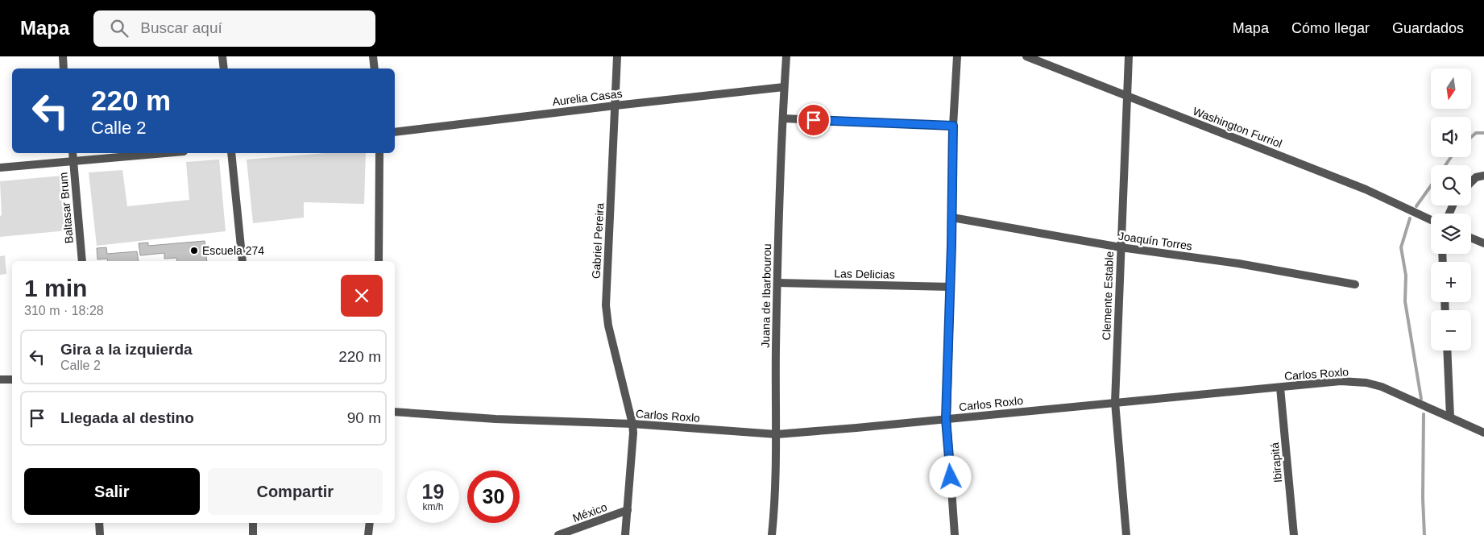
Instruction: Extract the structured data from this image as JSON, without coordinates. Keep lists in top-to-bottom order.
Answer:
{
  "streets": {
    "street": [
      "Aurelia Casas",
      "Washington Furriol",
      "Baltasar Brum",
      "Gabriel Pereira",
      "Joaquín Torres",
      "Las Delicias",
      "Juana de Ibarbourou",
      "Clemente Estable",
      "Carlos Roxlo",
      "Ibirapitá",
      "México"
    ]
  },
  "crossings": [
    ["Aurelia Casas", "Gabriel Pereira"],
    ["Aurelia Casas", "Juana de Ibarbourou"],
    ["Washington Furriol", "Clemente Estable"],
    ["Gabriel Pereira", "Carlos Roxlo"],
    ["Gabriel Pereira", "México"],
    ["Joaquín Torres", "Clemente Estable"],
    ["Las Delicias", "Juana de Ibarbourou"],
    ["Juana de Ibarbourou", "Carlos Roxlo"],
    ["Clemente Estable", "Carlos Roxlo"],
    ["Carlos Roxlo", "Ibirapitá"]
  ],
  "places": ["Escuela 274"],
  "north": "bottom",
  "page": {
    "header": "Mapa",
    "search": "Buscar aquí",
    "nav": ["Mapa", "Cómo llegar", "Guardados"],
    "map_buttons": ["+", "−"],
    "turn": ["220 m", "Calle 2"],
    "heading": ["1 min", "310 m · 18:28"],
    "list": [
      {
        "name": "Gira a la izquierda",
        "note": "Calle 2",
        "value": "220 m"
      },
      {
        "name": "Llegada al destino",
        "value": "90 m"
      }
    ],
    "buttons": ["Salir", "Compartir"],
    "speed": "19 km/h",
    "limit": "30"
  }
}
